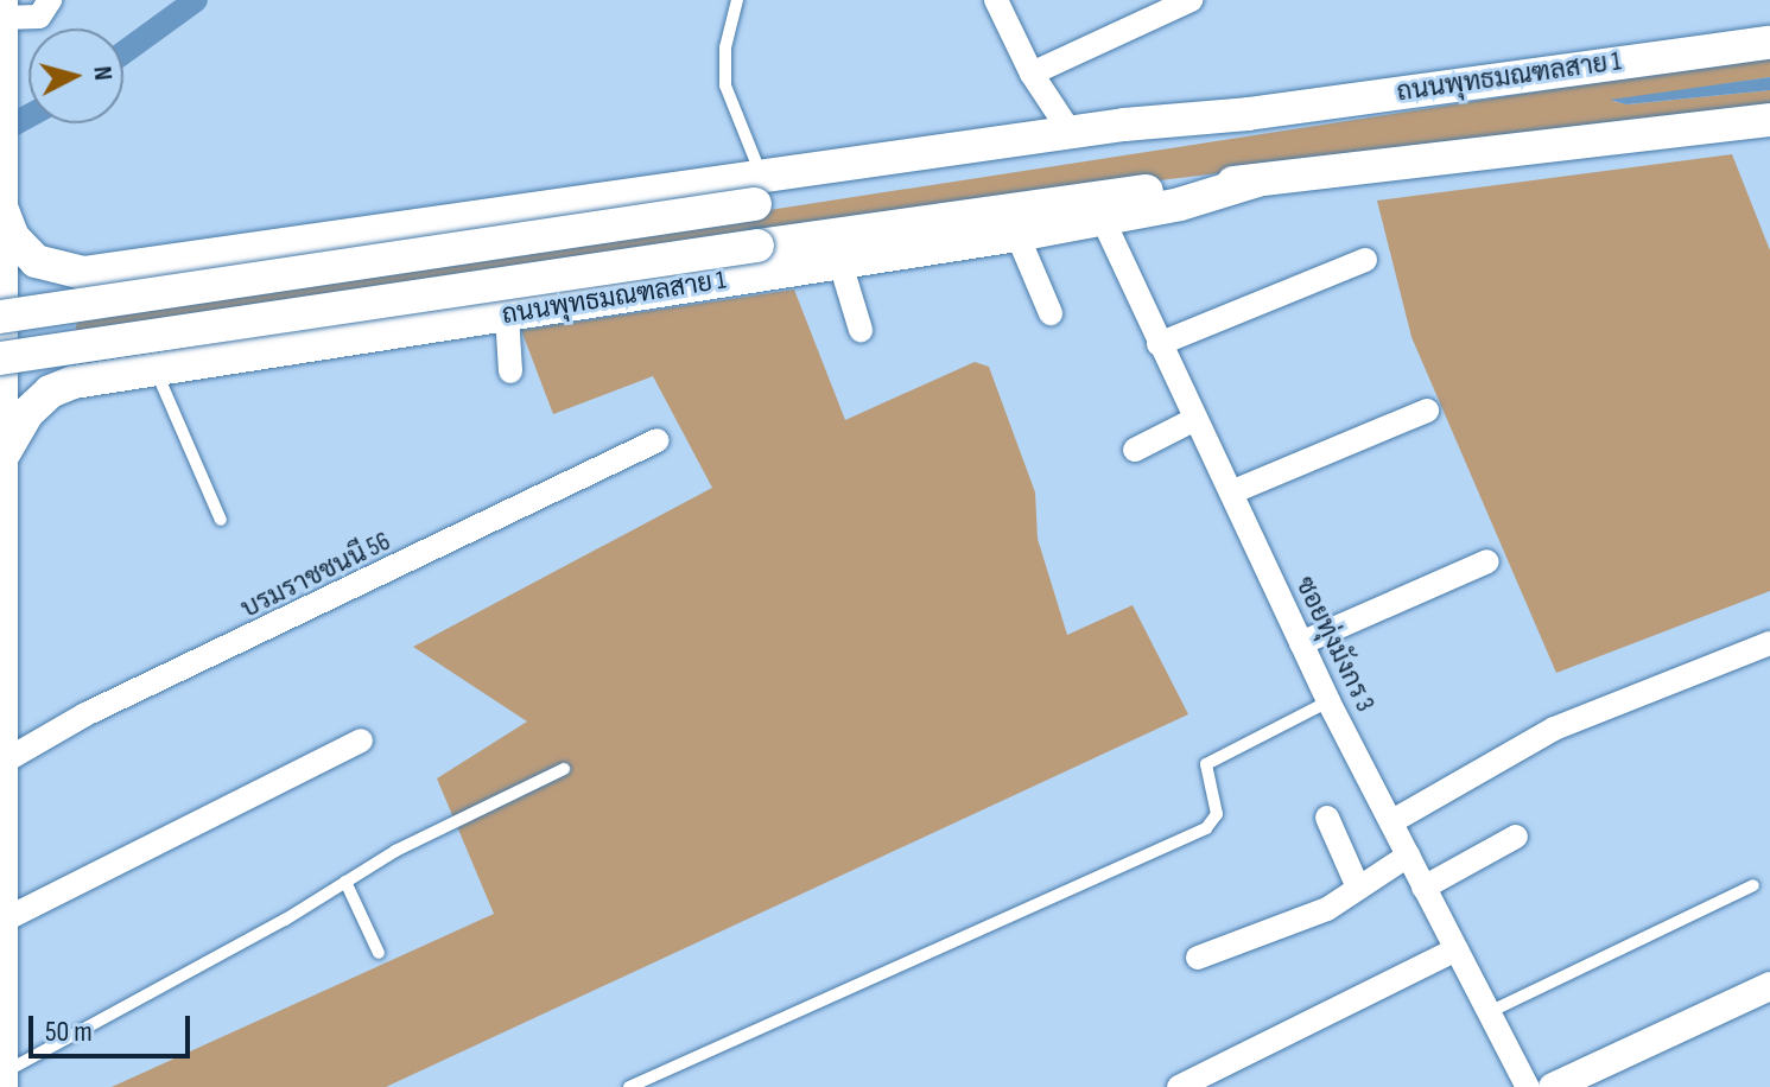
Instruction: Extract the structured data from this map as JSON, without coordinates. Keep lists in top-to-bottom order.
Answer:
{
  "streets": {
    "main road": ["ถนนพุทธมณฑลสาย 1"],
    "street": ["บรมราชชนนี 56", "ซอยทุ่งมังกร 3"]
  },
  "crossings": [
    ["ถนนพุทธมณฑลสาย 1", "ซอยทุ่งมังกร 3"]
  ],
  "scale_bar": "50 m",
  "north": "right"
}
